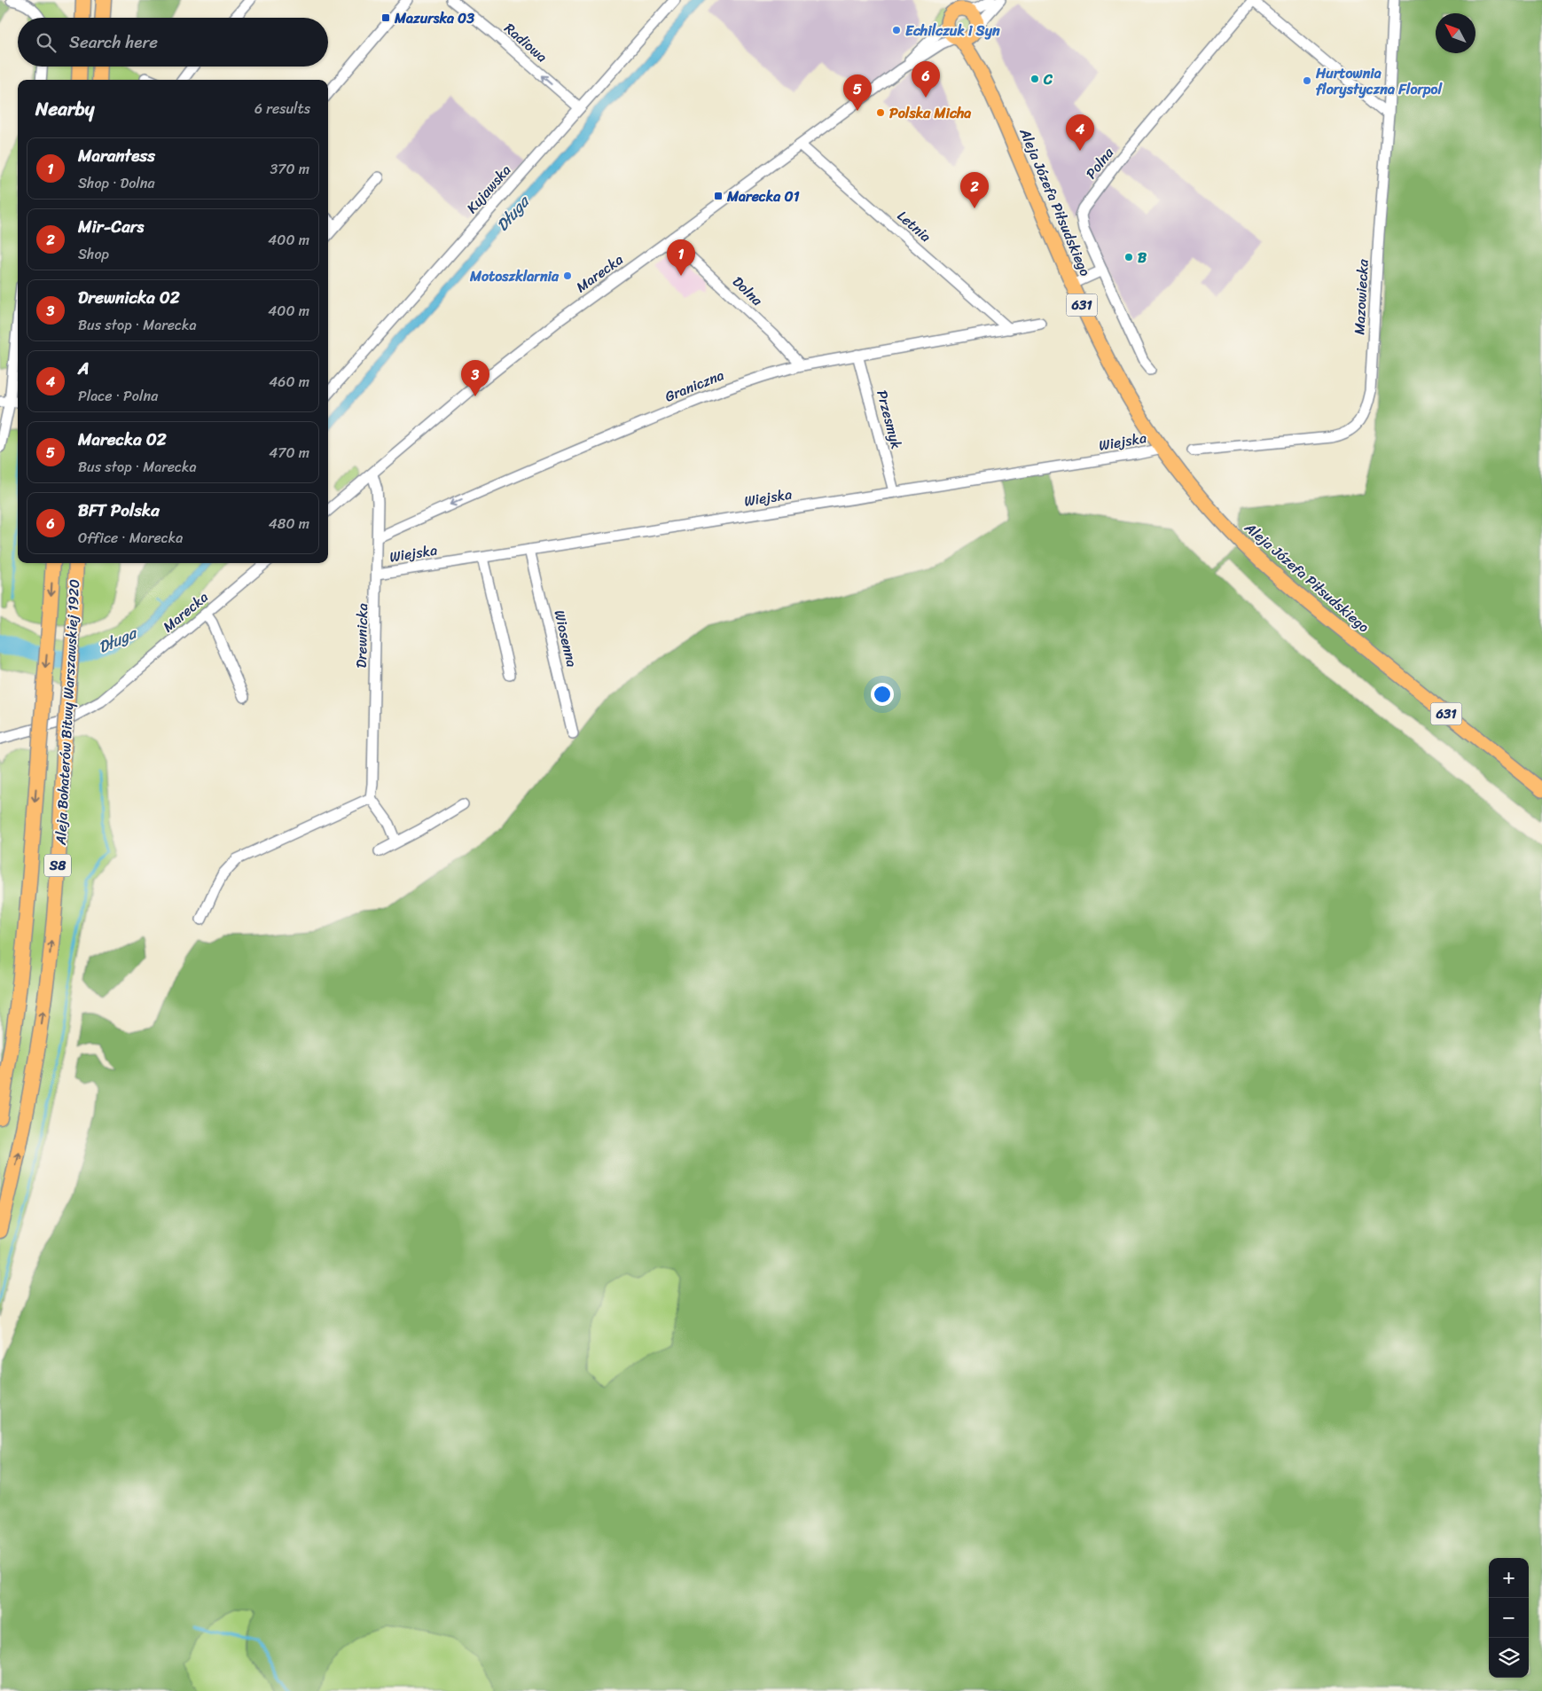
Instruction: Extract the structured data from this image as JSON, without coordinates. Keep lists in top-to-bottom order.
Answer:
{
  "streets": {
    "highway": ["Aleja Bohaterów Bitwy Warszawskiej 1920", "S8"],
    "main road": ["Aleja Józefa Piłsudskiego", "631"],
    "street": [
      "Radiowa",
      "Polna",
      "Kujawska",
      "Letnia",
      "Marecka",
      "Dolna",
      "Mazowiecka",
      "Graniczna",
      "Przesmyk",
      "Wiejska",
      "Drewnicka",
      "Wiosenna"
    ]
  },
  "crossings": [
    ["Radiowa", "Kujawska"],
    ["Aleja Józefa Piłsudskiego", "Marecka"],
    ["Aleja Józefa Piłsudskiego", "Wiejska"],
    ["Letnia", "Marecka"],
    ["Letnia", "Graniczna"],
    ["Marecka", "Dolna"],
    ["Marecka", "Drewnicka"],
    ["Dolna", "Graniczna"],
    ["Graniczna", "Przesmyk"],
    ["Graniczna", "Drewnicka"],
    ["Przesmyk", "Wiejska"],
    ["Wiejska", "Drewnicka"],
    ["Wiejska", "Wiosenna"]
  ],
  "one_way": ["Radiowa", "Graniczna"],
  "water": ["Długa"],
  "places": {
    "transit": ["Mazurska 03", "Marecka 01"],
    "other": [
      "Echilczuk i Syn",
      "C",
      "Hurtownia florystyczna Florpol",
      "Polska Micha",
      "B",
      "Motoszklarnia"
    ]
  },
  "north": "top left",
  "page": {
    "search": "Search here",
    "pins": [
      "6",
      "5",
      "4",
      "2",
      "1",
      "3"
    ],
    "heading": ["Nearby", "6 results"],
    "list": [
      {
        "mark": "1",
        "name": "Marantess",
        "note": "Shop · Dolna",
        "value": "370 m"
      },
      {
        "mark": "2",
        "name": "Mir-Cars",
        "note": "Shop",
        "value": "400 m"
      },
      {
        "mark": "3",
        "name": "Drewnicka 02",
        "note": "Bus stop · Marecka",
        "value": "400 m"
      },
      {
        "mark": "4",
        "name": "A",
        "note": "Place · Polna",
        "value": "460 m"
      },
      {
        "mark": "5",
        "name": "Marecka 02",
        "note": "Bus stop · Marecka",
        "value": "470 m"
      },
      {
        "mark": "6",
        "name": "BFT Polska",
        "note": "Office · Marecka",
        "value": "480 m"
      }
    ],
    "map_buttons": ["+", "−"]
  }
}
